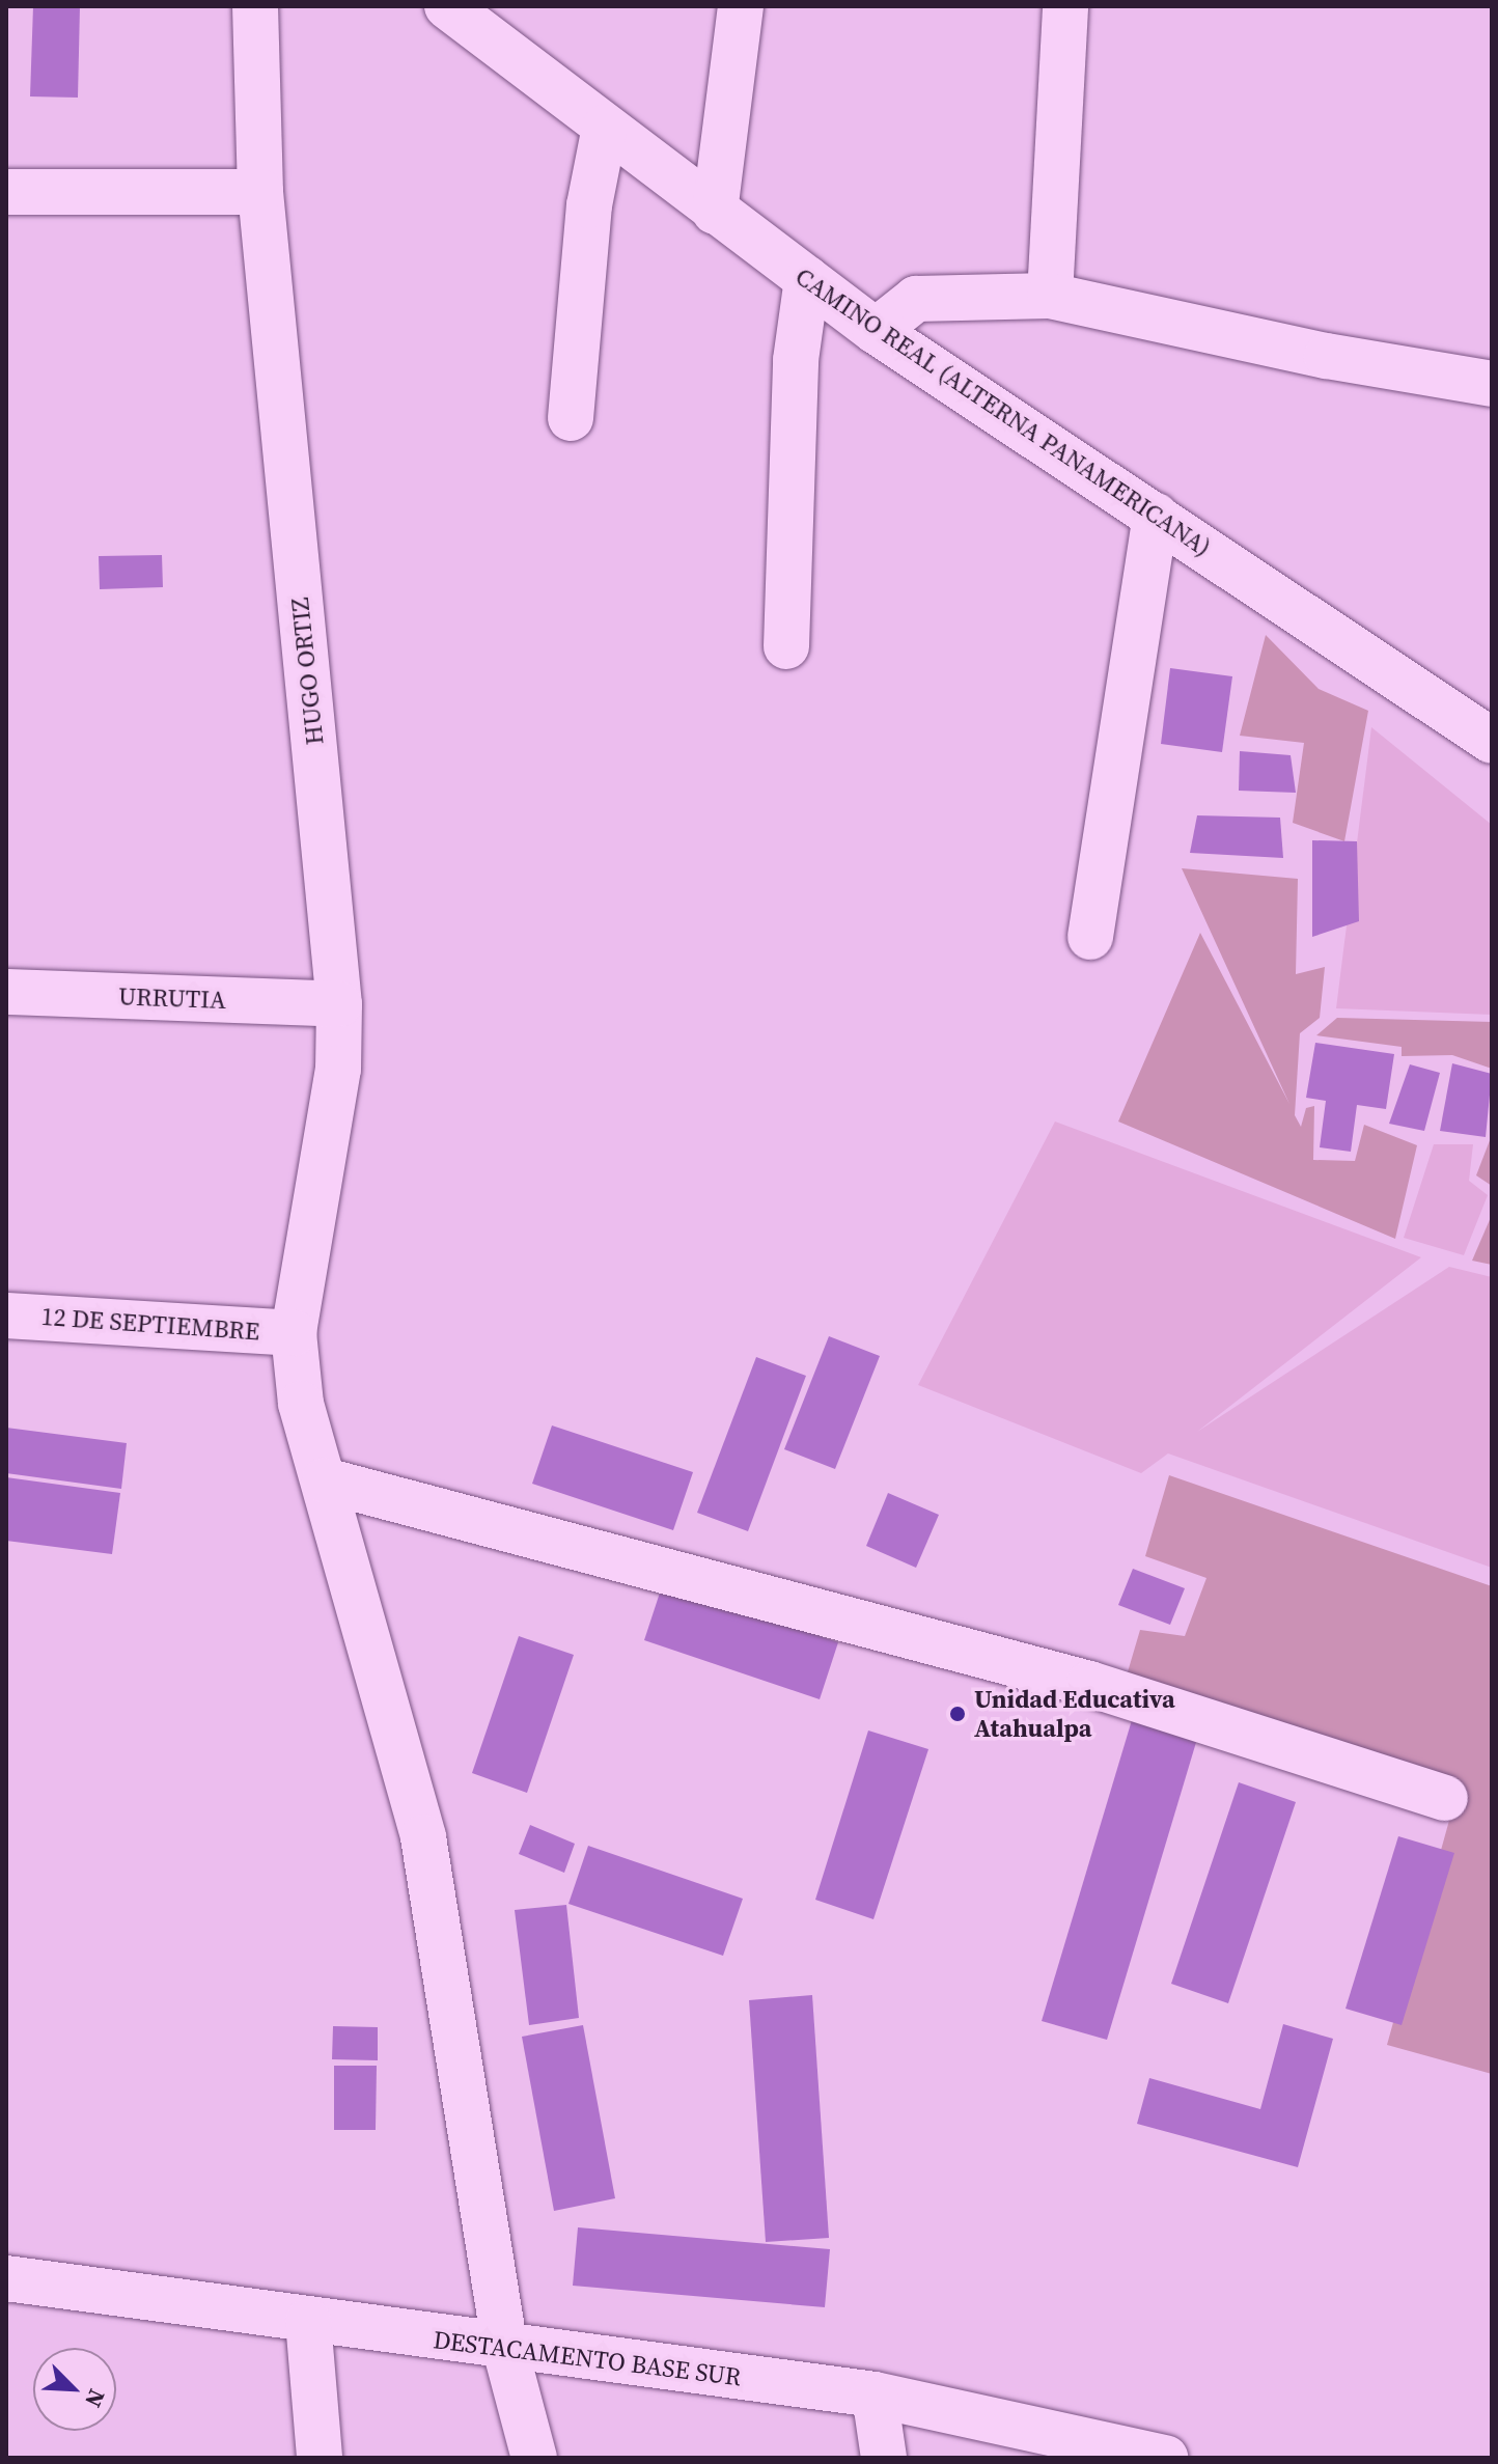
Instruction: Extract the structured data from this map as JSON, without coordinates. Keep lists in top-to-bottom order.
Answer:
{
  "streets": {
    "street": [
      "CAMINO REAL (ALTERNA PANAMERICANA)",
      "HUGO ORTIZ",
      "URRUTIA",
      "12 DE SEPTIEMBRE",
      "DESTACAMENTO BASE SUR"
    ]
  },
  "crossings": [
    ["HUGO ORTIZ", "URRUTIA"],
    ["HUGO ORTIZ", "12 DE SEPTIEMBRE"],
    ["HUGO ORTIZ", "DESTACAMENTO BASE SUR"]
  ],
  "places": ["Unidad Educativa Atahualpa"],
  "north": "bottom right"
}
